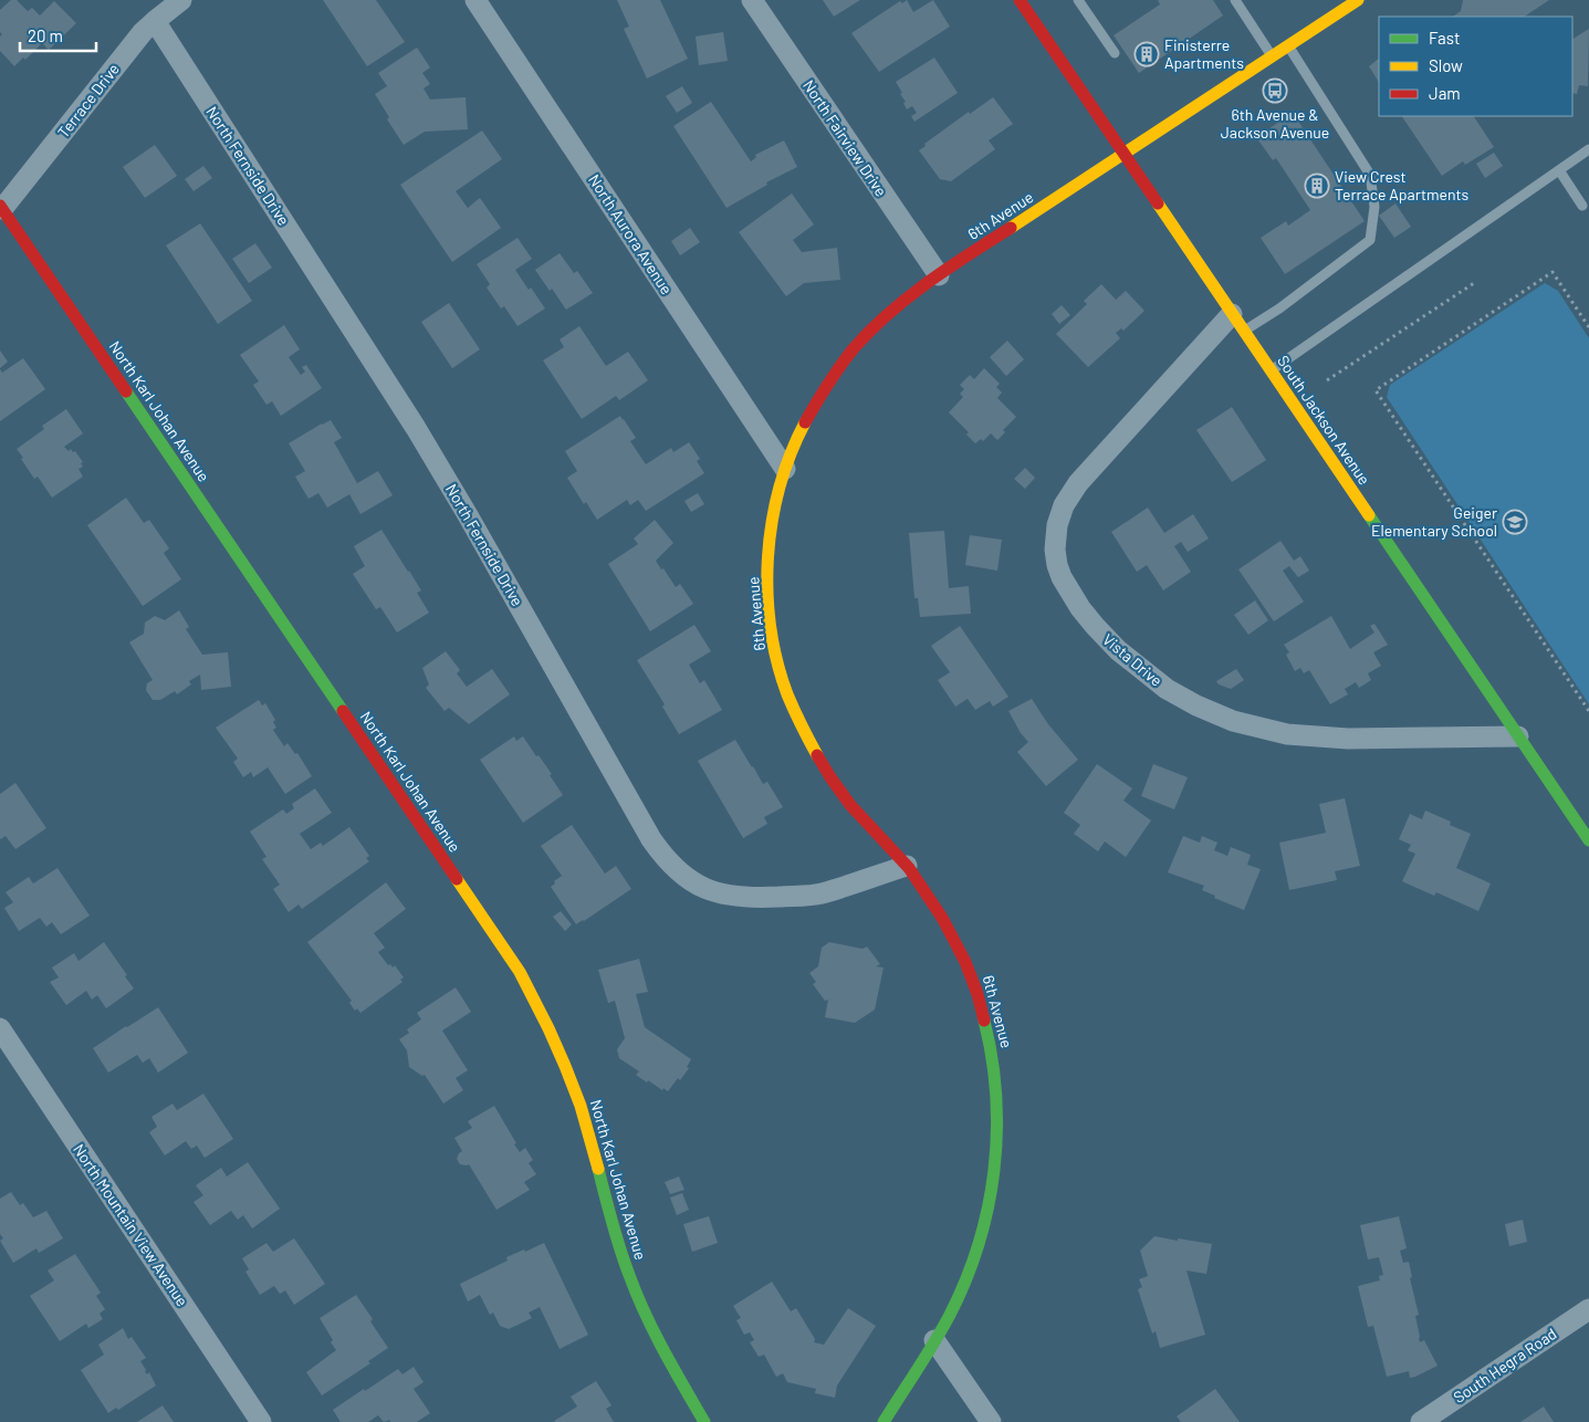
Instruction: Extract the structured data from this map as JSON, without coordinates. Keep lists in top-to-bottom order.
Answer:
{
  "streets": {
    "street": [
      "Terrace Drive",
      "North Fairview Drive",
      "North Fernside Drive",
      "6th Avenue",
      "North Aurora Avenue",
      "North Karl Johan Avenue",
      "South Jackson Avenue",
      "Vista Drive",
      "North Mountain View Avenue",
      "South Hegra Road"
    ]
  },
  "crossings": [
    ["Terrace Drive", "North Fernside Drive"],
    ["Terrace Drive", "North Karl Johan Avenue"],
    ["North Fairview Drive", "6th Avenue"],
    ["North Fernside Drive", "6th Avenue"],
    ["6th Avenue", "North Aurora Avenue"],
    ["6th Avenue", "South Jackson Avenue"],
    ["South Jackson Avenue", "Vista Drive"]
  ],
  "places": {
    "building": ["Finisterre Apartments", "View Crest Terrace Apartments"],
    "bus stop": ["6th Avenue & Jackson Avenue"],
    "school or university": ["Geiger Elementary School"]
  },
  "legend": ["Fast", "Slow", "Jam"],
  "scale_bar": "20 m"
}
